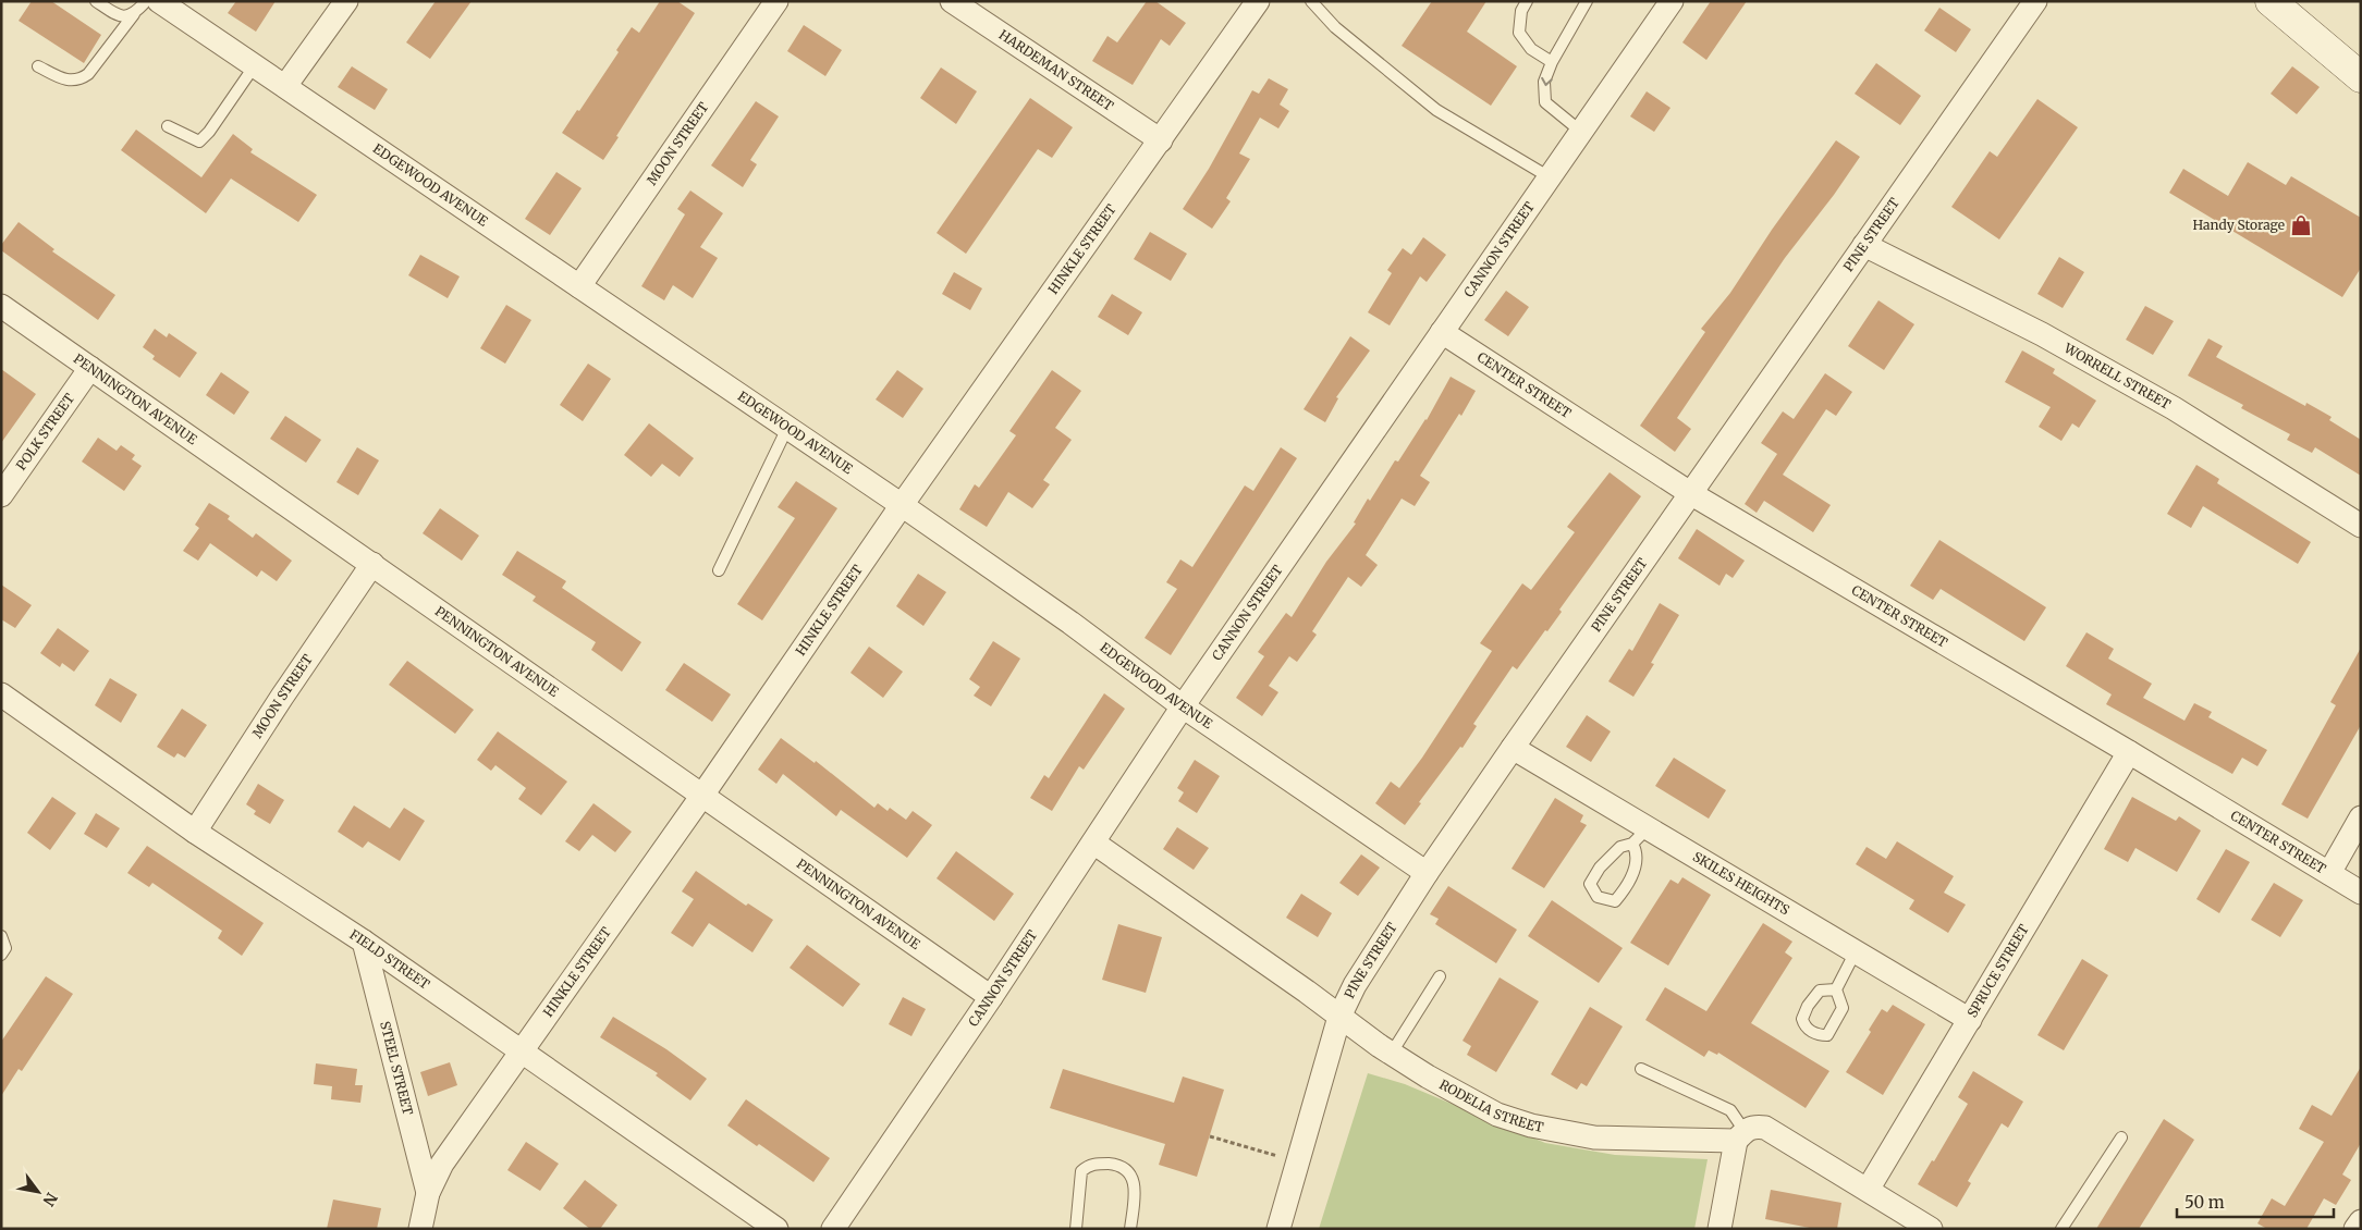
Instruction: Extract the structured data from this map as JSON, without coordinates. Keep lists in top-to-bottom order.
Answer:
{
  "streets": {
    "street": [
      "HARDEMAN STREET",
      "MOON STREET",
      "EDGEWOOD AVENUE",
      "PINE STREET",
      "CANNON STREET",
      "HINKLE STREET",
      "WORRELL STREET",
      "CENTER STREET",
      "PENNINGTON AVENUE",
      "POLK STREET",
      "SKILES HEIGHTS",
      "FIELD STREET",
      "SPRUCE STREET",
      "STEEL STREET",
      "RODELIA STREET"
    ]
  },
  "crossings": [
    ["HARDEMAN STREET", "HINKLE STREET"],
    ["MOON STREET", "EDGEWOOD AVENUE"],
    ["MOON STREET", "PENNINGTON AVENUE"],
    ["MOON STREET", "FIELD STREET"],
    ["EDGEWOOD AVENUE", "PINE STREET"],
    ["EDGEWOOD AVENUE", "CANNON STREET"],
    ["EDGEWOOD AVENUE", "HINKLE STREET"],
    ["PINE STREET", "WORRELL STREET"],
    ["PINE STREET", "CENTER STREET"],
    ["PINE STREET", "SKILES HEIGHTS"],
    ["PINE STREET", "RODELIA STREET"],
    ["CANNON STREET", "CENTER STREET"],
    ["CANNON STREET", "PENNINGTON AVENUE"],
    ["CANNON STREET", "RODELIA STREET"],
    ["HINKLE STREET", "PENNINGTON AVENUE"],
    ["HINKLE STREET", "FIELD STREET"],
    ["HINKLE STREET", "STEEL STREET"],
    ["CENTER STREET", "SPRUCE STREET"],
    ["PENNINGTON AVENUE", "POLK STREET"],
    ["SKILES HEIGHTS", "SPRUCE STREET"],
    ["FIELD STREET", "STEEL STREET"],
    ["SPRUCE STREET", "RODELIA STREET"]
  ],
  "places": {
    "shop": ["Handy Storage"]
  },
  "scale_bar": "50 m",
  "north": "bottom right"
}
